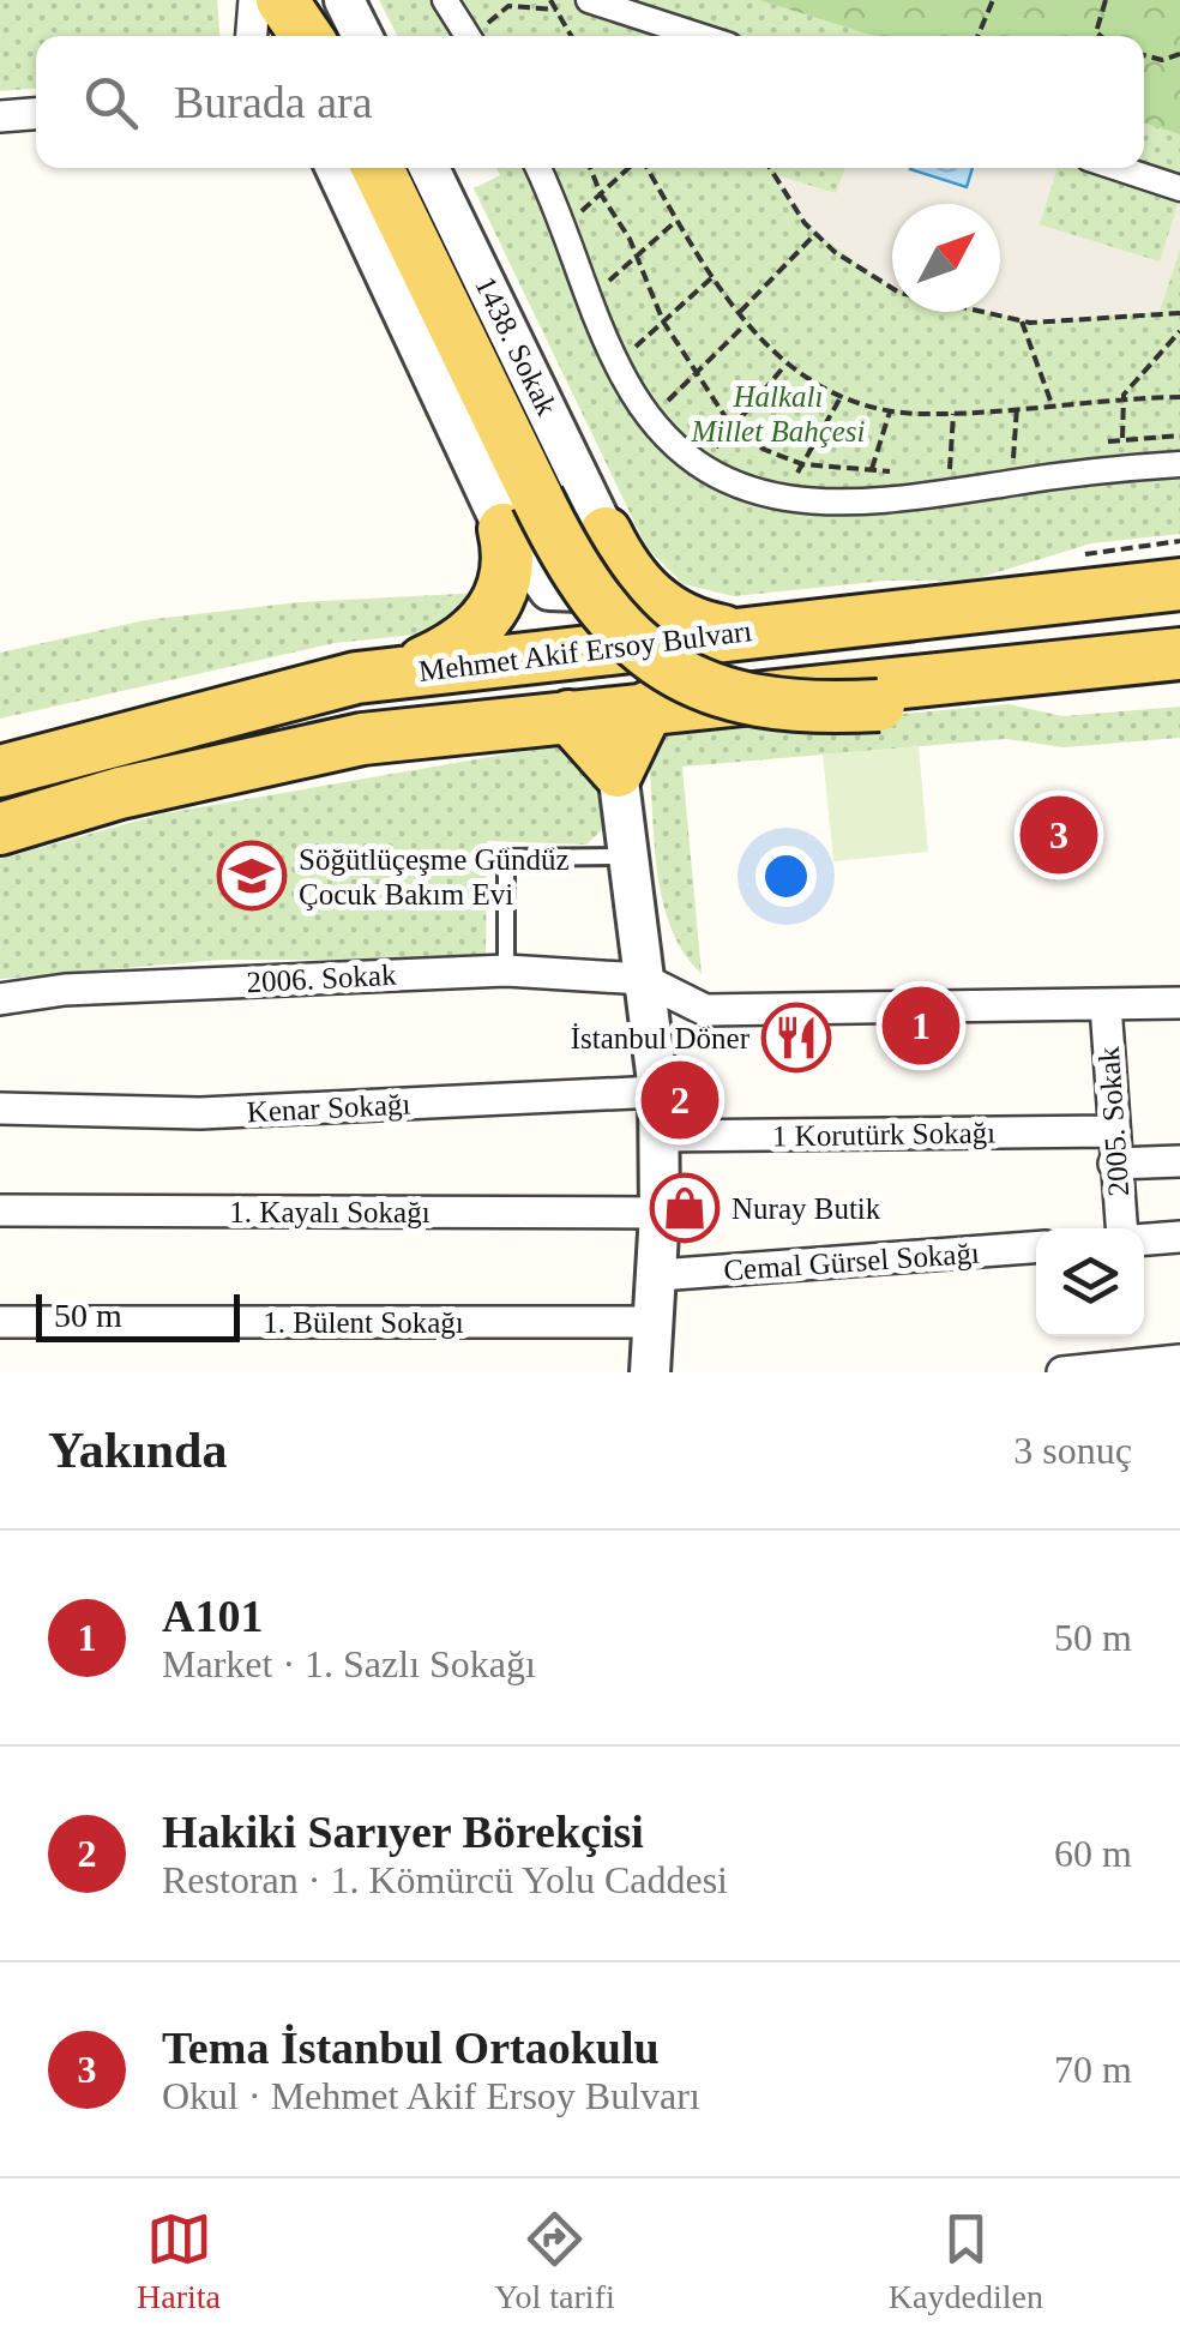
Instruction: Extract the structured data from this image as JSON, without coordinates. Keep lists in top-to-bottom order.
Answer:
{
  "streets": {
    "main road": ["Mehmet Akif Ersoy Bulvarı"],
    "street": [
      "1438. Sokak",
      "2006. Sokak",
      "Kenar Sokağı",
      "2005. Sokak",
      "1 Korutürk Sokağı",
      "1. Kayalı Sokağı",
      "Cemal Gürsel Sokağı",
      "1. Bülent Sokağı"
    ]
  },
  "crossings": [
    ["2005. Sokak", "1 Korutürk Sokağı"]
  ],
  "parks": ["Halkalı Millet Bahçesi"],
  "places": {
    "school or university": ["Söğütlüçeşme Gündüz Çocuk Bakım Evi"],
    "restaurant": ["İstanbul Döner"],
    "shop": ["Nuray Butik"]
  },
  "scale_bar": "50 m",
  "north": "top right",
  "page": {
    "search": "Burada ara",
    "pins": ["3", "1", "2"],
    "scale": "50 m",
    "heading": ["Yakında", "3 sonuç"],
    "list": [
      {
        "mark": "1",
        "name": "A101",
        "note": "Market · 1. Sazlı Sokağı",
        "value": "50 m"
      },
      {
        "mark": "2",
        "name": "Hakiki Sarıyer Börekçisi",
        "note": "Restoran · 1. Kömürcü Yolu Caddesi",
        "value": "60 m"
      },
      {
        "mark": "3",
        "name": "Tema İstanbul Ortaokulu",
        "note": "Okul · Mehmet Akif Ersoy Bulvarı",
        "value": "70 m"
      }
    ],
    "nav": ["Harita", "Yol tarifi", "Kaydedilen"]
  }
}
